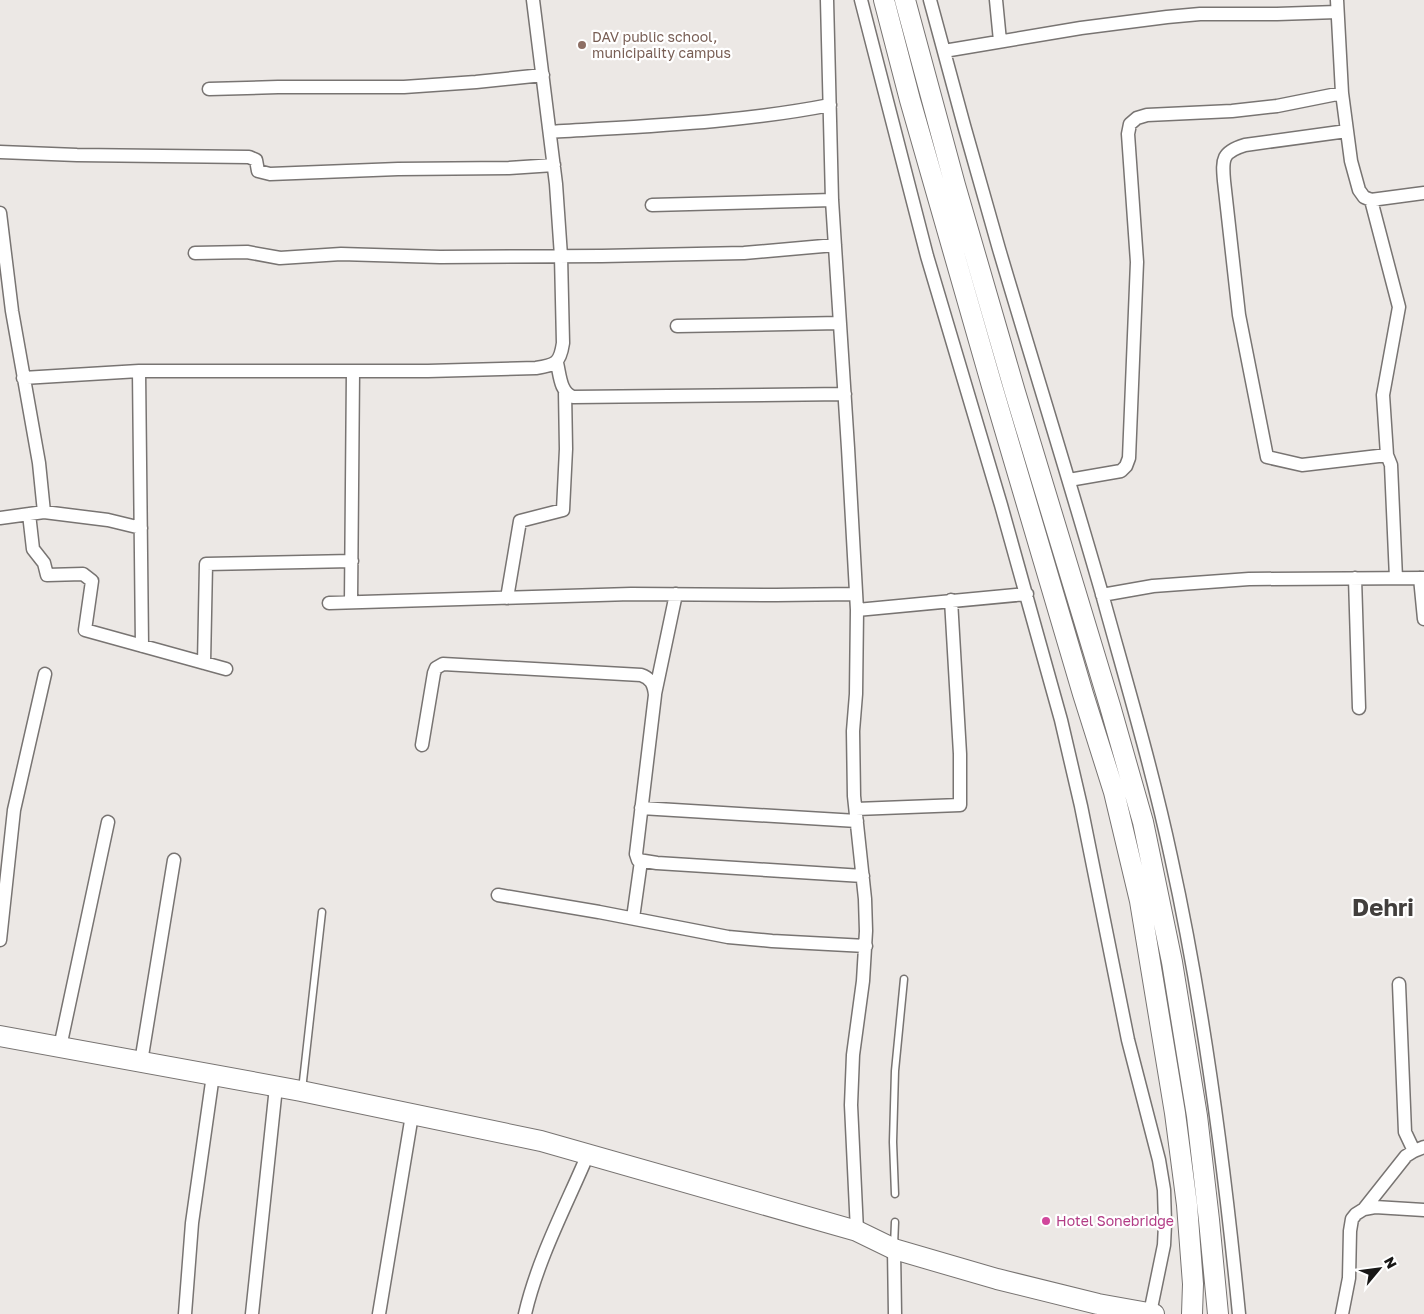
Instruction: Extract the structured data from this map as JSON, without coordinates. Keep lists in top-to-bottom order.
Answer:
{
  "districts": ["Dehri"],
  "places": ["DAV public school, municipality campus", "Hotel Sonebridge"],
  "north": "top right"
}
